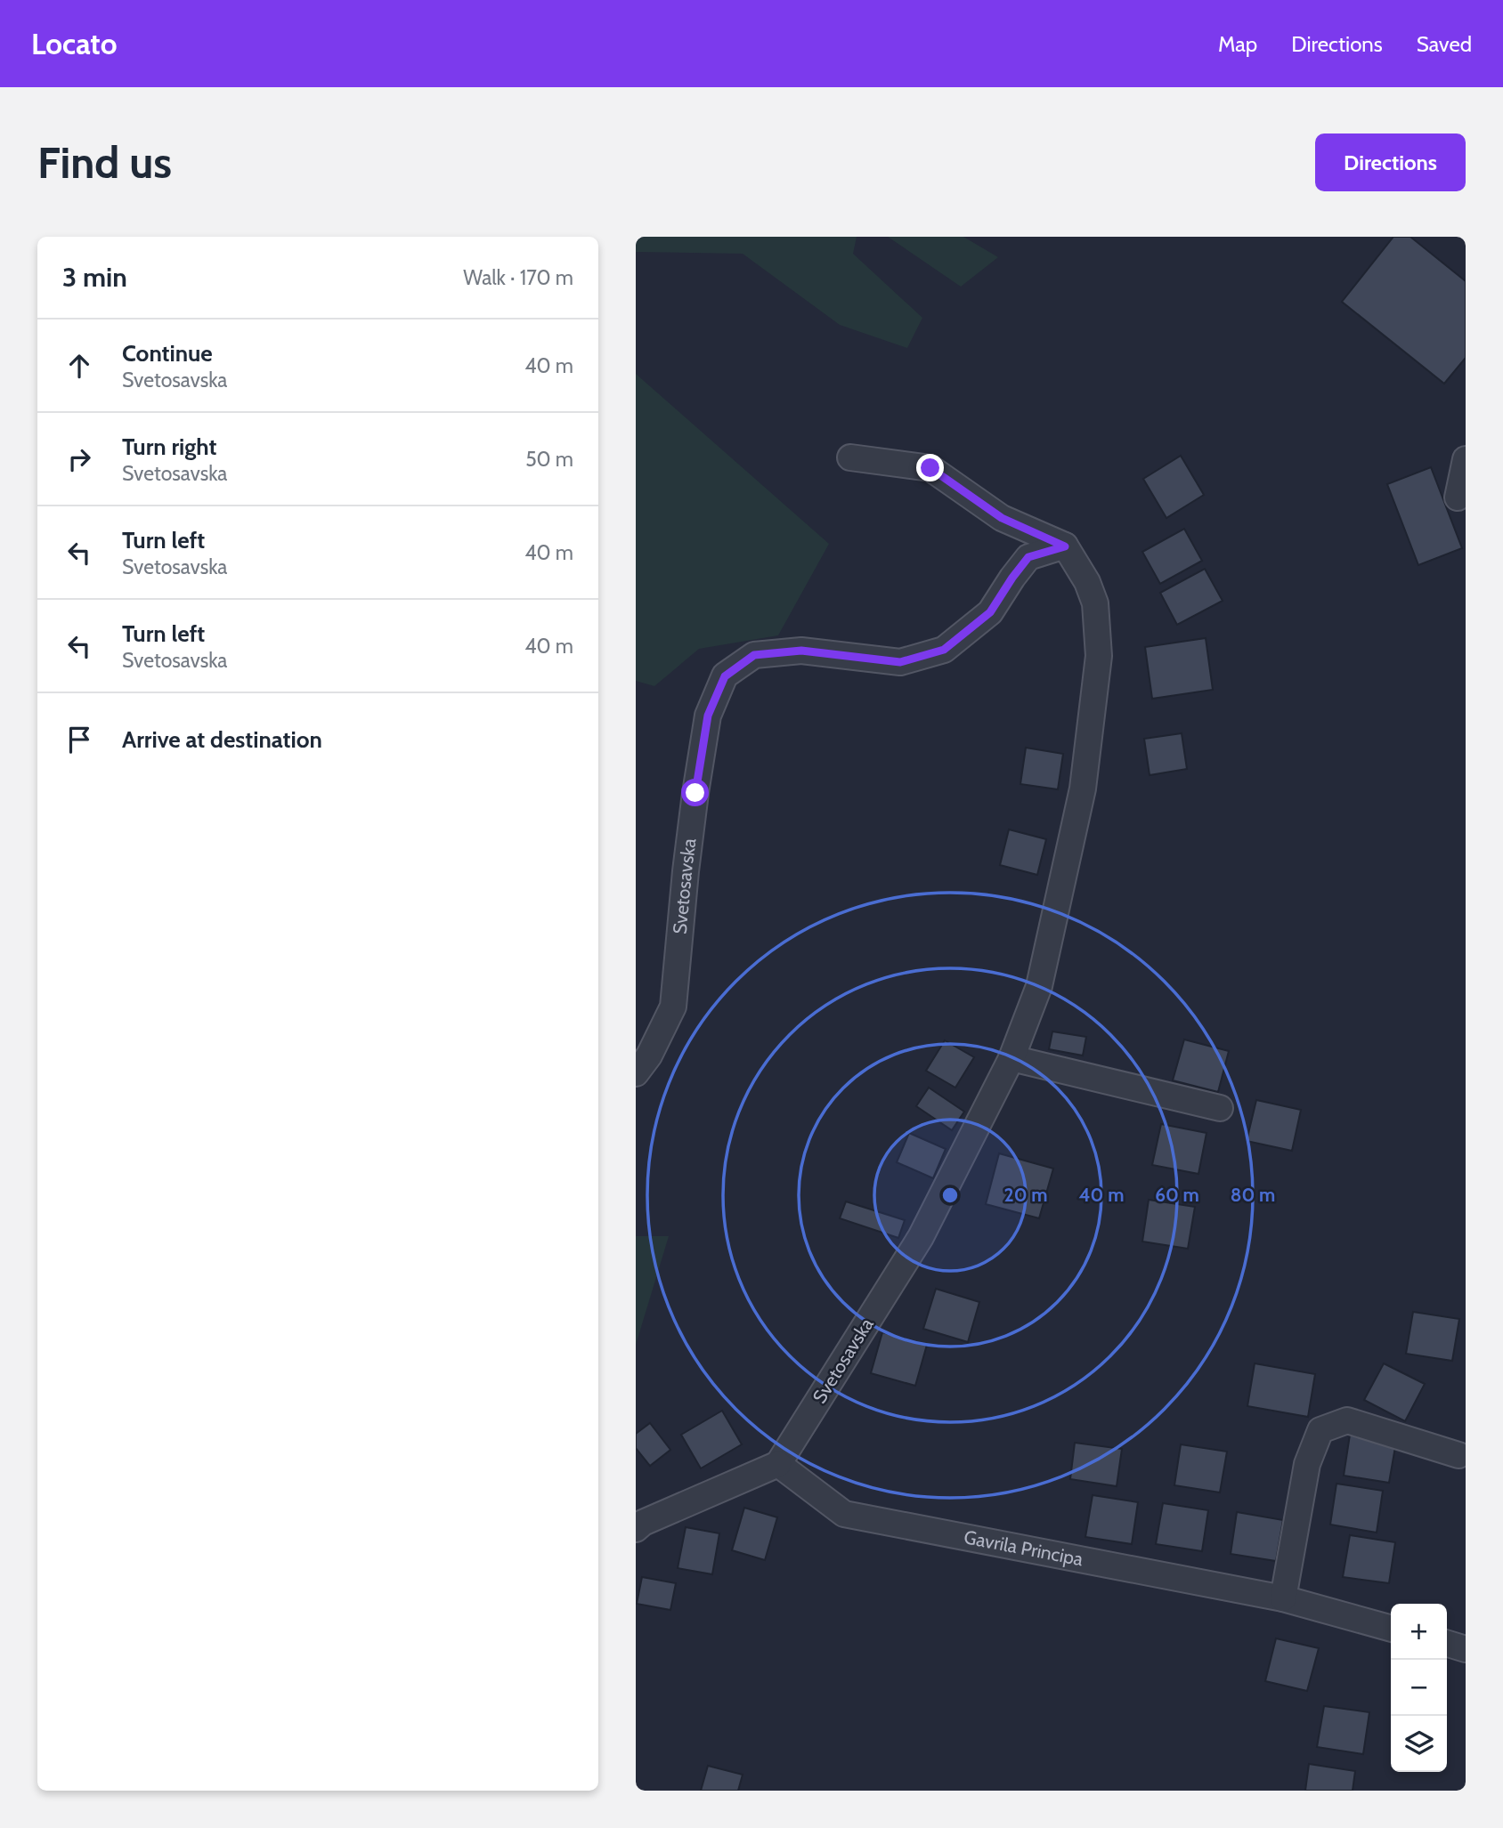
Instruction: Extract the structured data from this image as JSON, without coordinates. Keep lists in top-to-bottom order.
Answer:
{
  "streets": {
    "street": ["Svetosavska", "Gavrila Principa"]
  },
  "crossings": [
    ["Svetosavska", "Gavrila Principa"]
  ],
  "page": {
    "header": "Locato",
    "nav": ["Map", "Directions", "Saved"],
    "buttons": "Directions",
    "title": "Find us",
    "heading": ["3 min", "Walk · 170 m"],
    "list": [
      ["Continue", "Svetosavska", "40 m"],
      ["Turn right", "Svetosavska", "50 m"],
      ["Turn left", "Svetosavska", "40 m"],
      ["Turn left", "Svetosavska", "40 m"],
      "Arrive at destination"
    ],
    "map_buttons": ["+", "−"]
  },
  "rings": [
    "20 m",
    "40 m",
    "60 m",
    "80 m"
  ]
}
